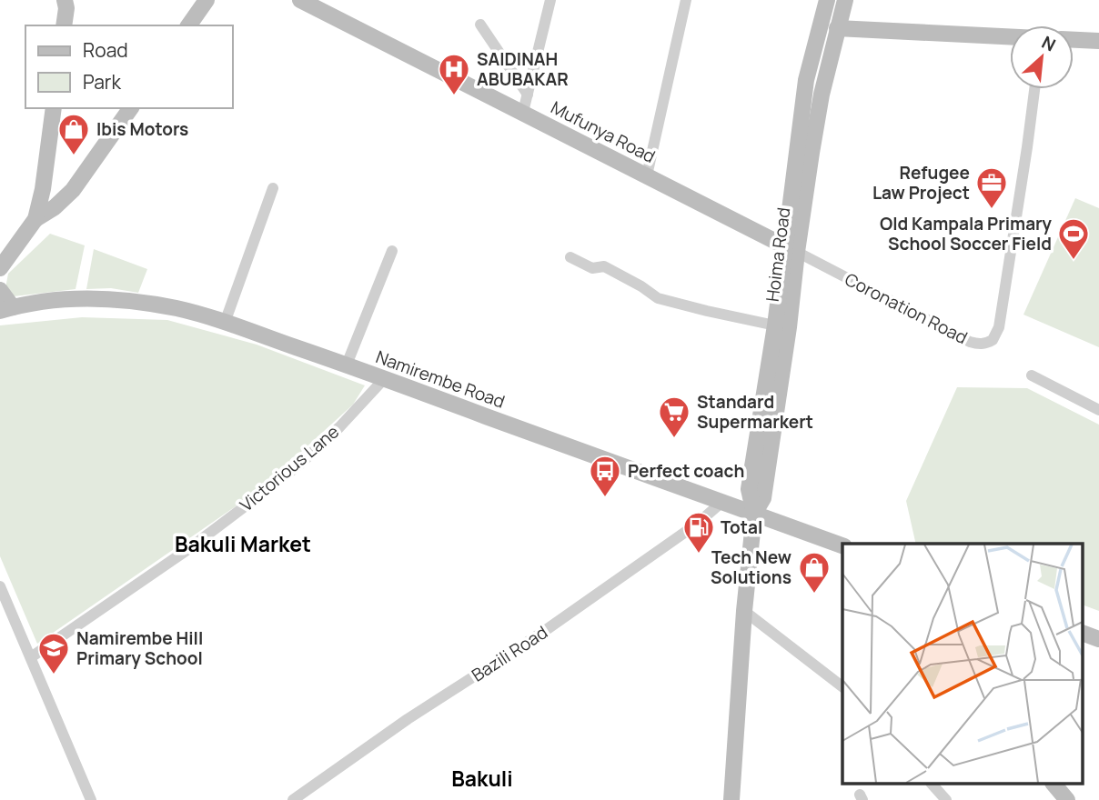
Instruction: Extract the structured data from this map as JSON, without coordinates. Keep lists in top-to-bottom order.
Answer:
{
  "streets": {
    "main road": ["Mufunya Road", "Hoima Road", "Namirembe Road"],
    "street": ["Coronation Road", "Victorious Lane", "Bazili Road"]
  },
  "crossings": [
    ["Mufunya Road", "Hoima Road"],
    ["Mufunya Road", "Coronation Road"],
    ["Hoima Road", "Coronation Road"],
    ["Hoima Road", "Namirembe Road"],
    ["Namirembe Road", "Victorious Lane"],
    ["Namirembe Road", "Bazili Road"]
  ],
  "districts": ["Bakuli Market", "Bakuli"],
  "places": {
    "hospital": ["SAIDINAH ABUBAKAR"],
    "shop": ["Ibis Motors", "Tech New Solutions"],
    "office": ["Refugee Law Project"],
    "sports": ["Old Kampala Primary School Soccer Field"],
    "supermarket": ["Standard Supermarkert"],
    "bus stop": ["Perfect coach"],
    "fuel station": ["Total"],
    "school or university": ["Namirembe Hill Primary School"]
  },
  "legend": ["Road", "Park"],
  "north": "top right"
}
